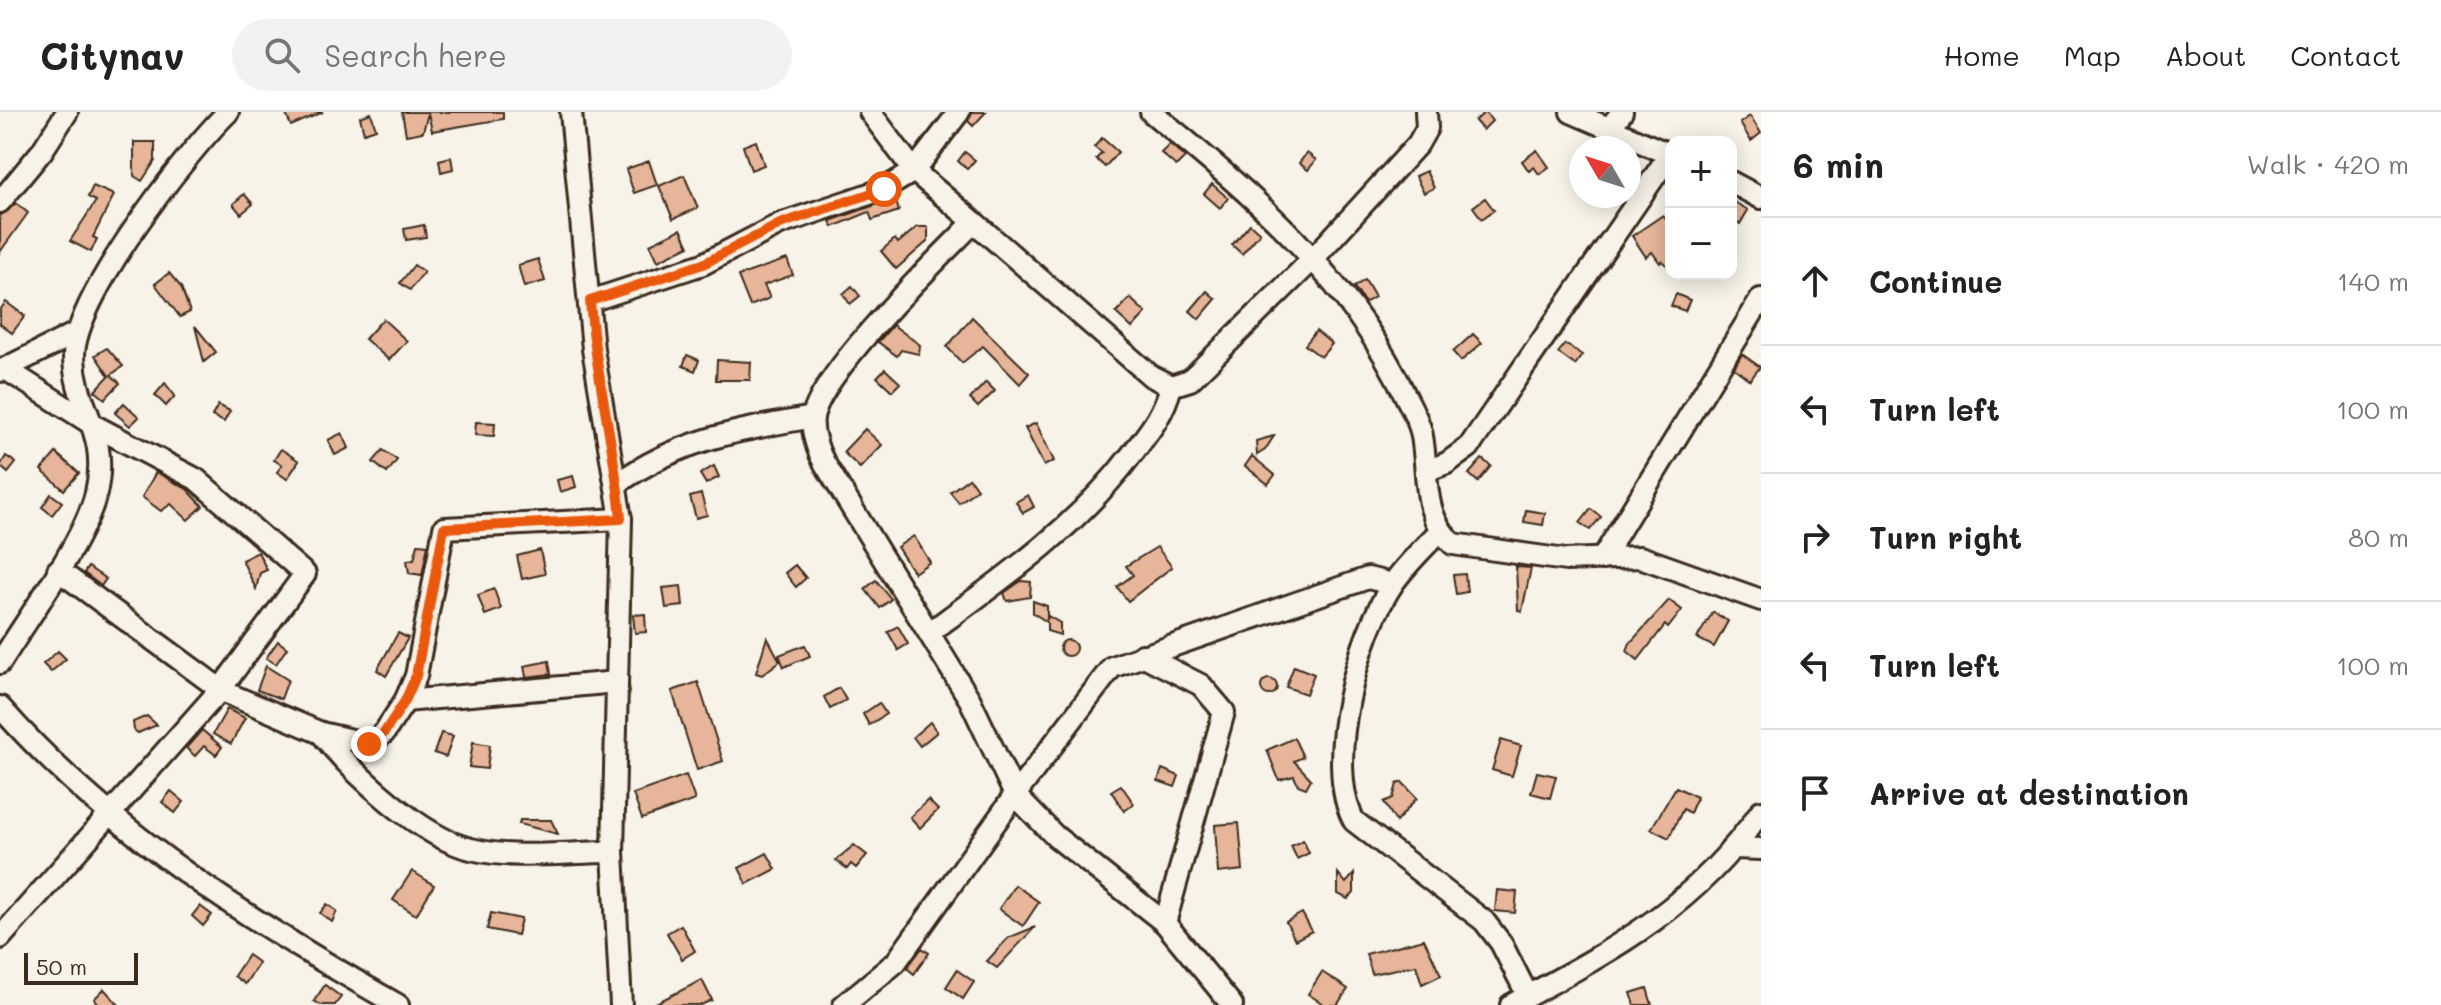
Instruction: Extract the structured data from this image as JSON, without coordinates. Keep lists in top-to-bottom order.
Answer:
{
  "scale_bar": "50 m",
  "north": "top left",
  "page": {
    "header": "Citynav",
    "search": "Search here",
    "nav": [
      "Home",
      "Map",
      "About",
      "Contact"
    ],
    "heading": ["6 min", "Walk · 420 m"],
    "map_buttons": ["+", "−"],
    "list": [
      ["Continue", "140 m"],
      ["Turn left", "100 m"],
      ["Turn right", "80 m"],
      ["Turn left", "100 m"],
      "Arrive at destination"
    ],
    "scale": "50 m"
  }
}
